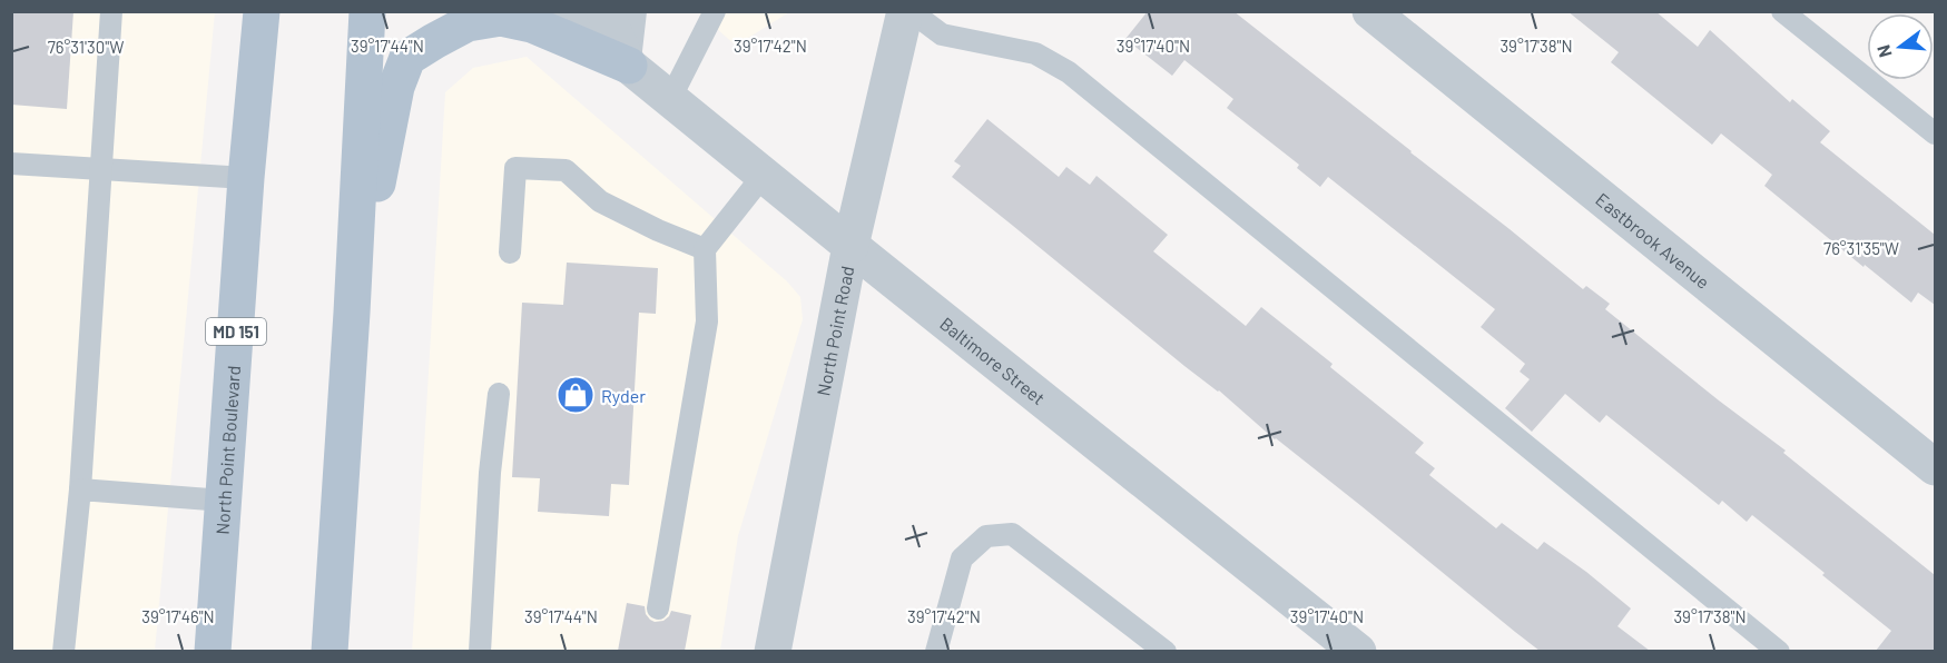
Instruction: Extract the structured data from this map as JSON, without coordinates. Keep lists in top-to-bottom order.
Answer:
{
  "streets": {
    "main road": ["MD 151", "North Point Boulevard"],
    "street": ["Eastbrook Avenue", "North Point Road", "Baltimore Street"]
  },
  "crossings": [
    ["North Point Road", "Baltimore Street"]
  ],
  "places": {
    "shop": ["Ryder"]
  },
  "north": "left",
  "coordinates": [
    "39°17'44\"N",
    "39°17'42\"N",
    "39°17'40\"N",
    "39°17'38\"N",
    "76°31'30\"W",
    "76°31'35\"W",
    "39°17'46\"N"
  ]
}
